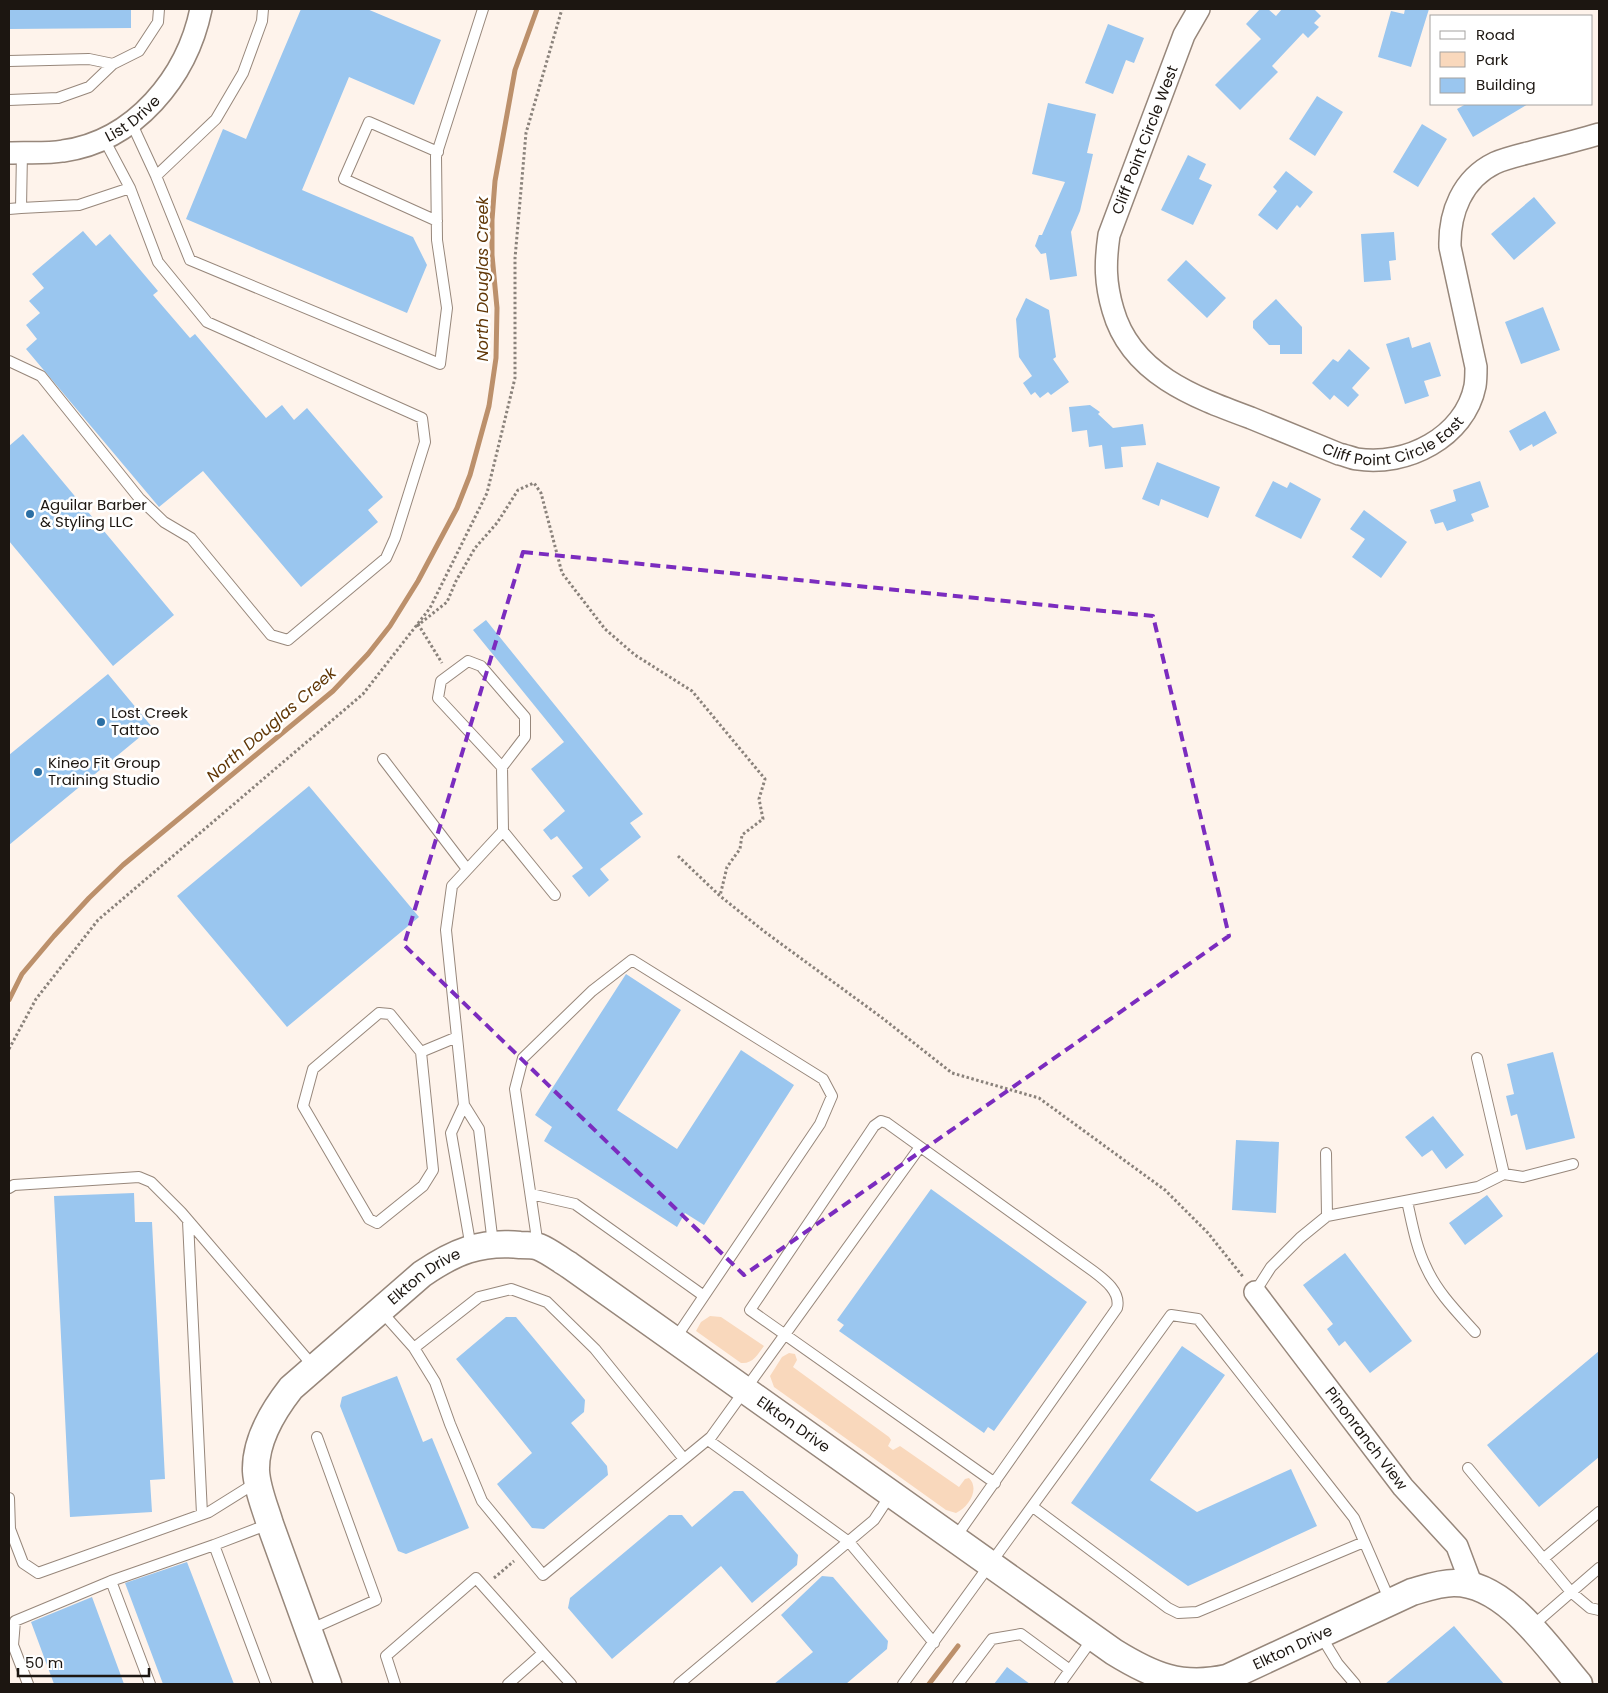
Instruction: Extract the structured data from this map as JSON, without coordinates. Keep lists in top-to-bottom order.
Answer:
{
  "streets": {
    "street": [
      "List Drive",
      "Cliff Point Circle West",
      "Cliff Point Circle East",
      "Elkton Drive",
      "Pinonranch View"
    ]
  },
  "crossings": [
    ["Cliff Point Circle West", "Cliff Point Circle East"],
    ["Elkton Drive", "Pinonranch View"]
  ],
  "water": ["North Douglas Creek"],
  "places": ["Aguilar Barber & Styling LLC", "Lost Creek Tattoo", "Kineo Fit Group Training Studio"],
  "legend": ["Road", "Park", "Building"],
  "scale_bar": "50 m"
}
